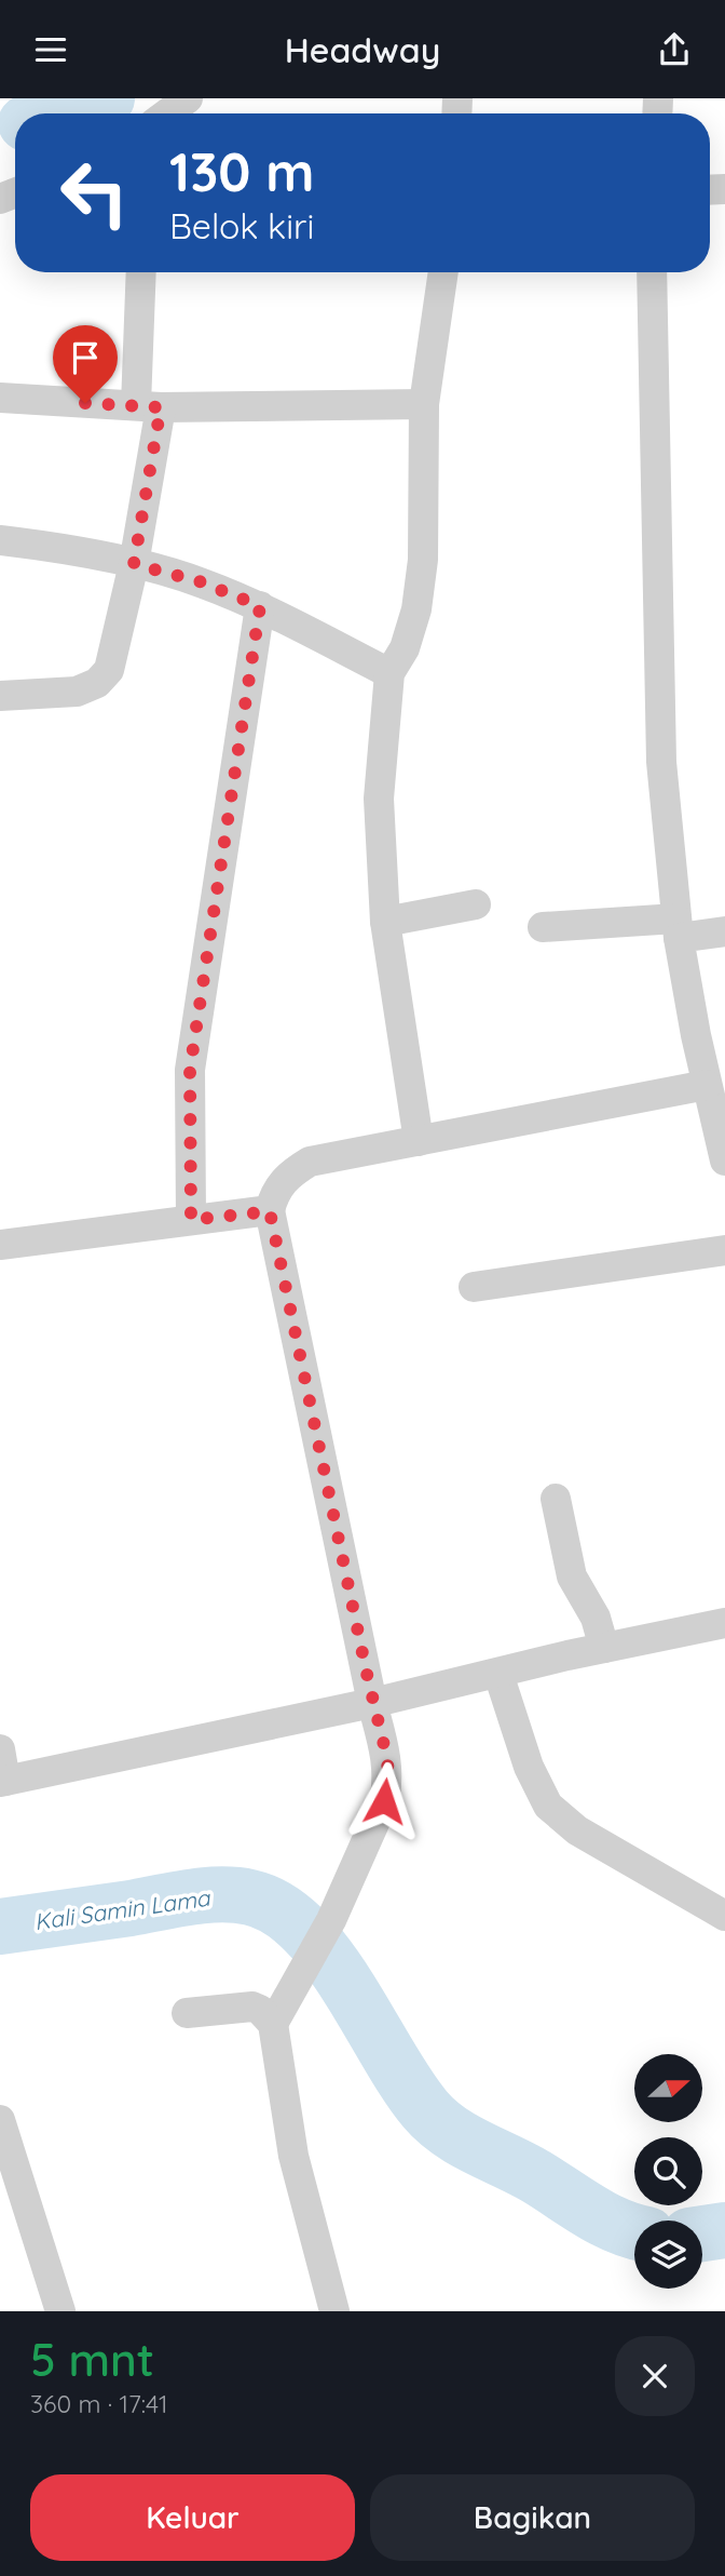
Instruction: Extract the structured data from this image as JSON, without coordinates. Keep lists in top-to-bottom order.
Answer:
{
  "water": ["Kali Samin Lama"],
  "north": "right",
  "page": {
    "header": "Headway",
    "turn": ["130 m", "Belok kiri"],
    "heading": ["5 mnt", "360 m · 17:41"],
    "buttons": ["Keluar", "Bagikan"]
  }
}
